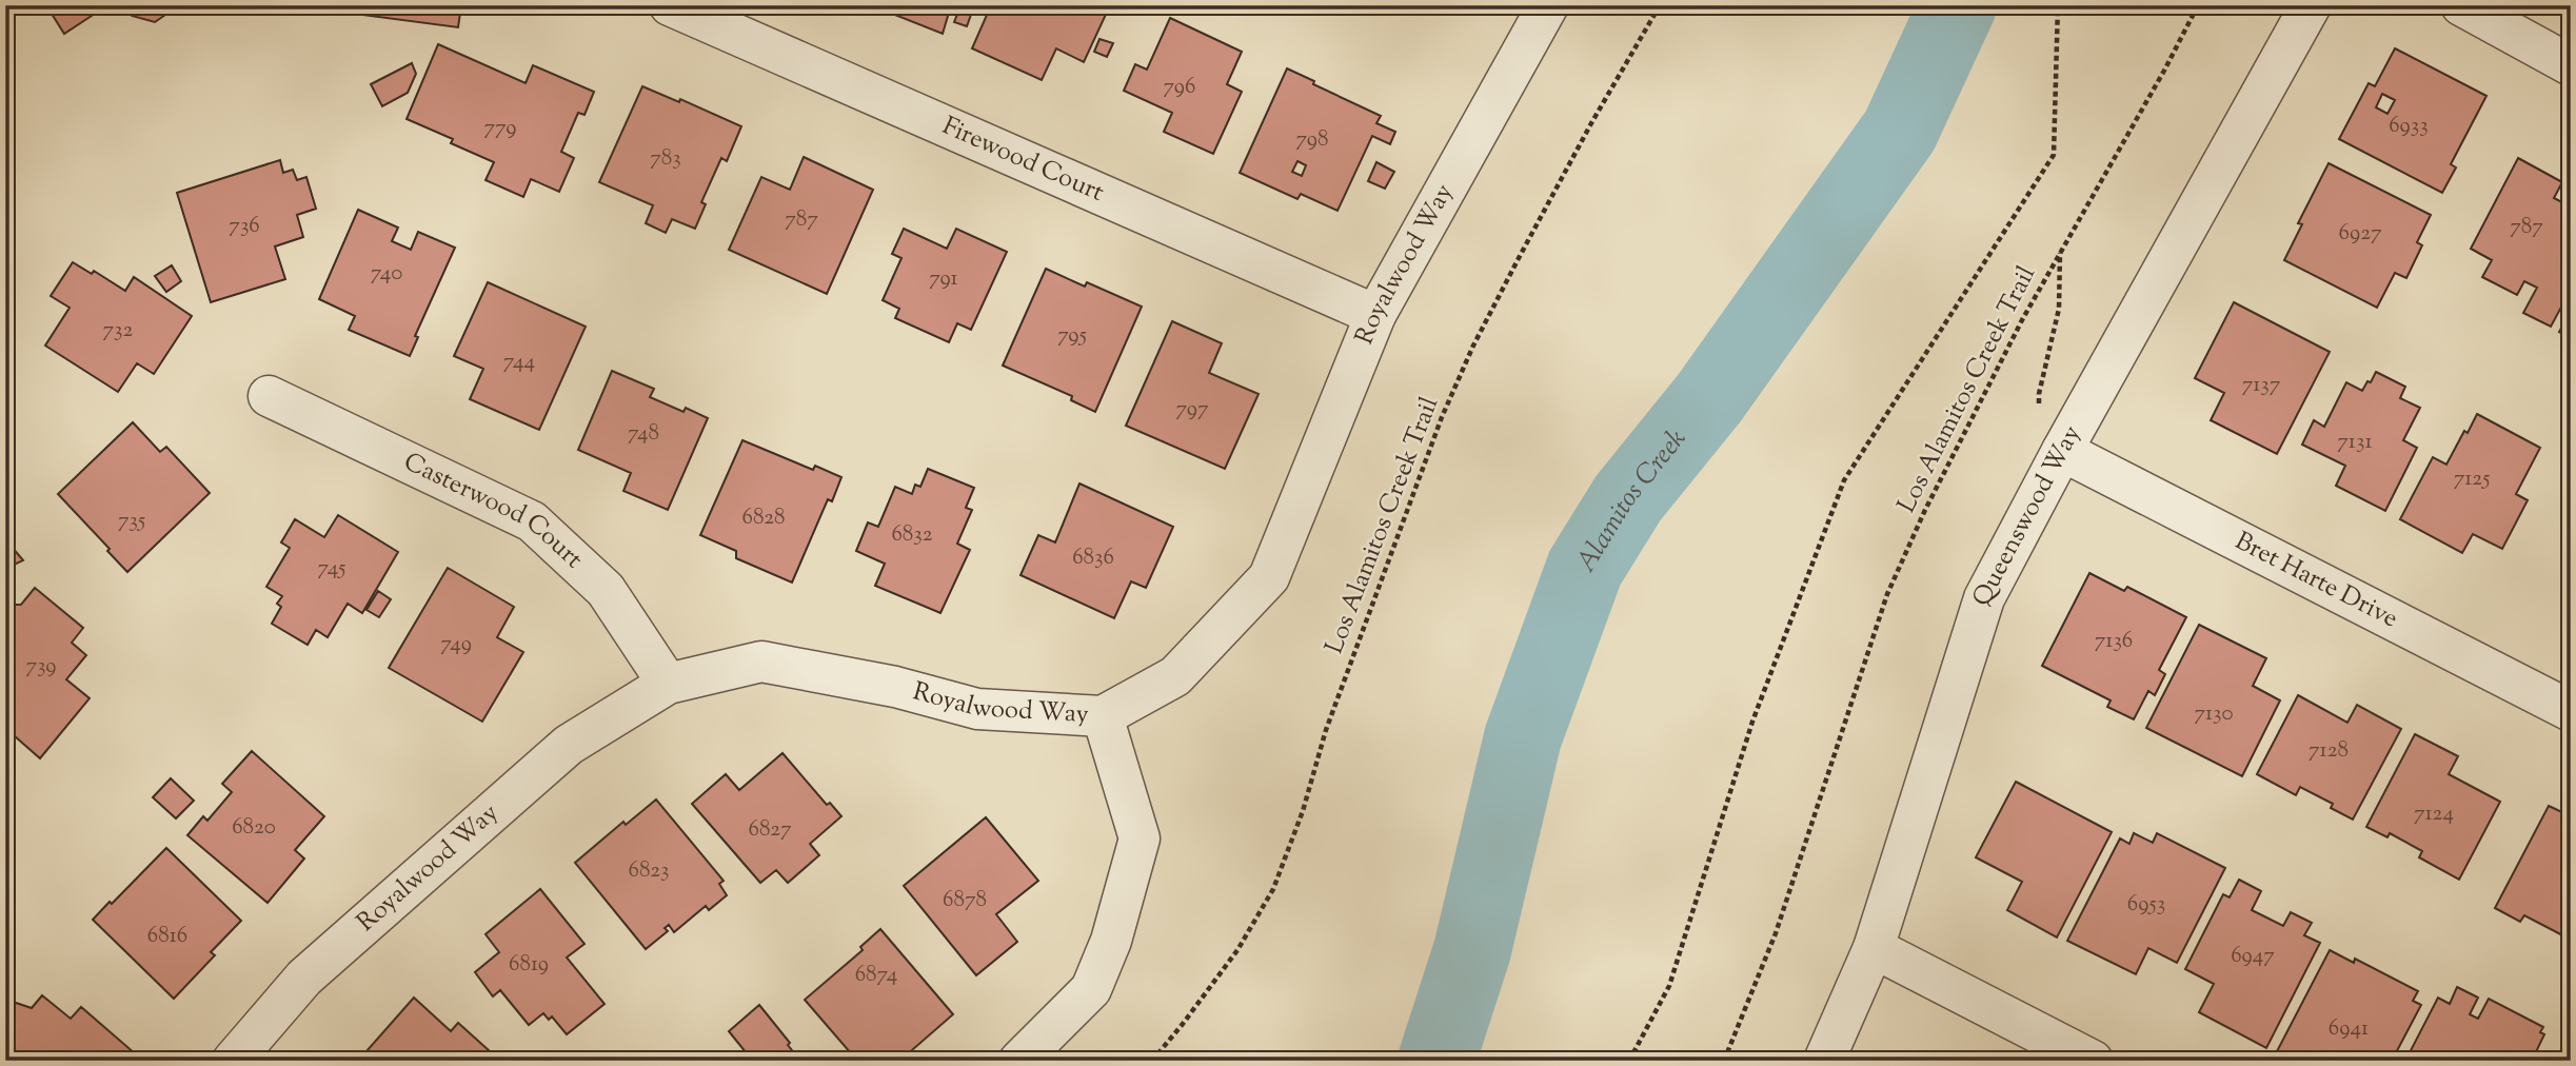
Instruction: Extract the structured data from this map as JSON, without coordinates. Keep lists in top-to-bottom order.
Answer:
{
  "streets": {
    "street": [
      "Firewood Court",
      "Royalwood Way",
      "Casterwood Court",
      "Queenswood Way",
      "Bret Harte Drive"
    ],
    "path": ["Los Alamitos Creek Trail"]
  },
  "crossings": [
    ["Firewood Court", "Royalwood Way"],
    ["Royalwood Way", "Casterwood Court"],
    ["Queenswood Way", "Bret Harte Drive"]
  ],
  "water": ["Alamitos Creek"],
  "house_numbers": [
    "796",
    "6933",
    "779",
    "798",
    "783",
    "787",
    "736",
    "787",
    "6927",
    "740",
    "791",
    "732",
    "795",
    "744",
    "7137",
    "797",
    "748",
    "7131",
    "7125",
    "6828",
    "735",
    "6832",
    "6836",
    "745",
    "7136",
    "749",
    "739",
    "7130",
    "7128",
    "7124",
    "6820",
    "6827",
    "6823",
    "6878",
    "6953",
    "6816",
    "6947",
    "6819",
    "6874",
    "6941"
  ]
}
